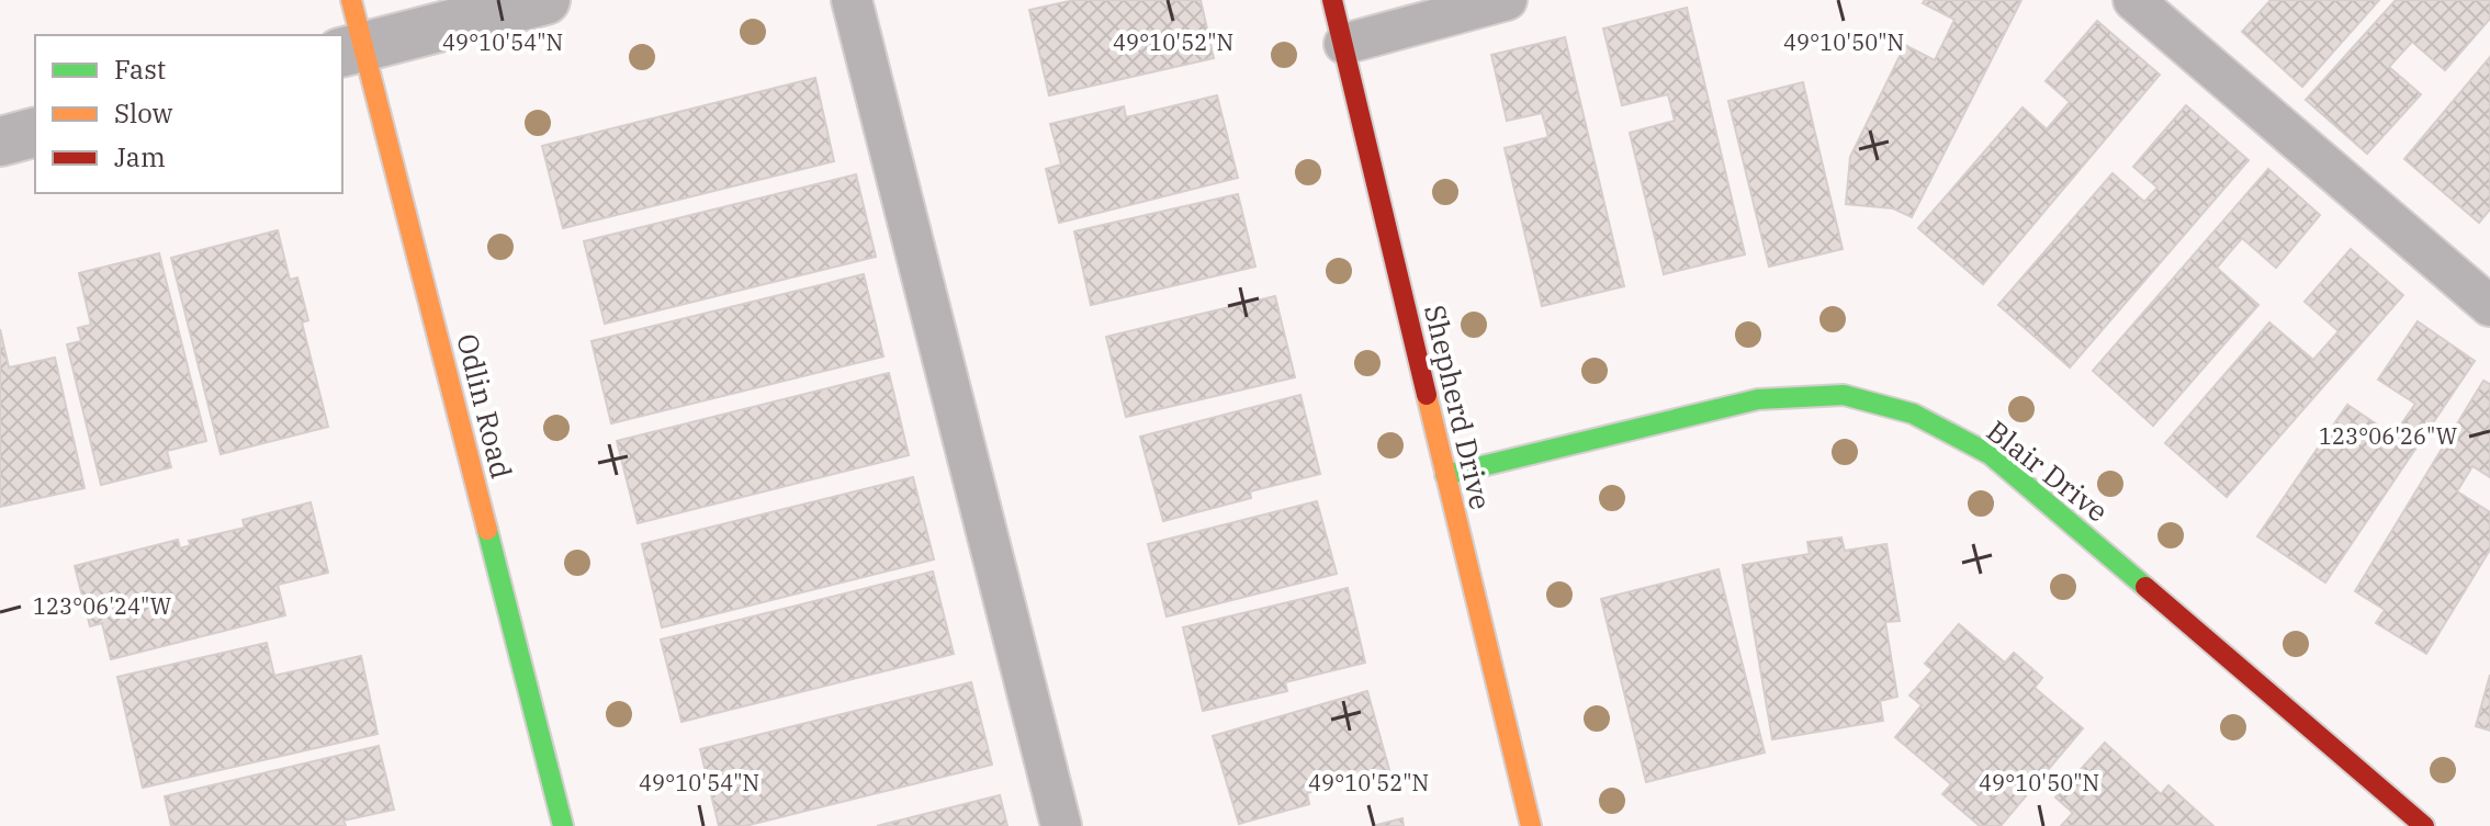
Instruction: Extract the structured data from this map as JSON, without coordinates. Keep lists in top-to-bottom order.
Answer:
{
  "streets": {
    "street": ["Odlin Road", "Shepherd Drive", "Blair Drive"]
  },
  "crossings": [
    ["Shepherd Drive", "Blair Drive"]
  ],
  "legend": ["Fast", "Slow", "Jam"],
  "coordinates": [
    "49°10'54\"N",
    "49°10'52\"N",
    "49°10'50\"N",
    "123°06'26\"W",
    "123°06'24\"W"
  ]
}
